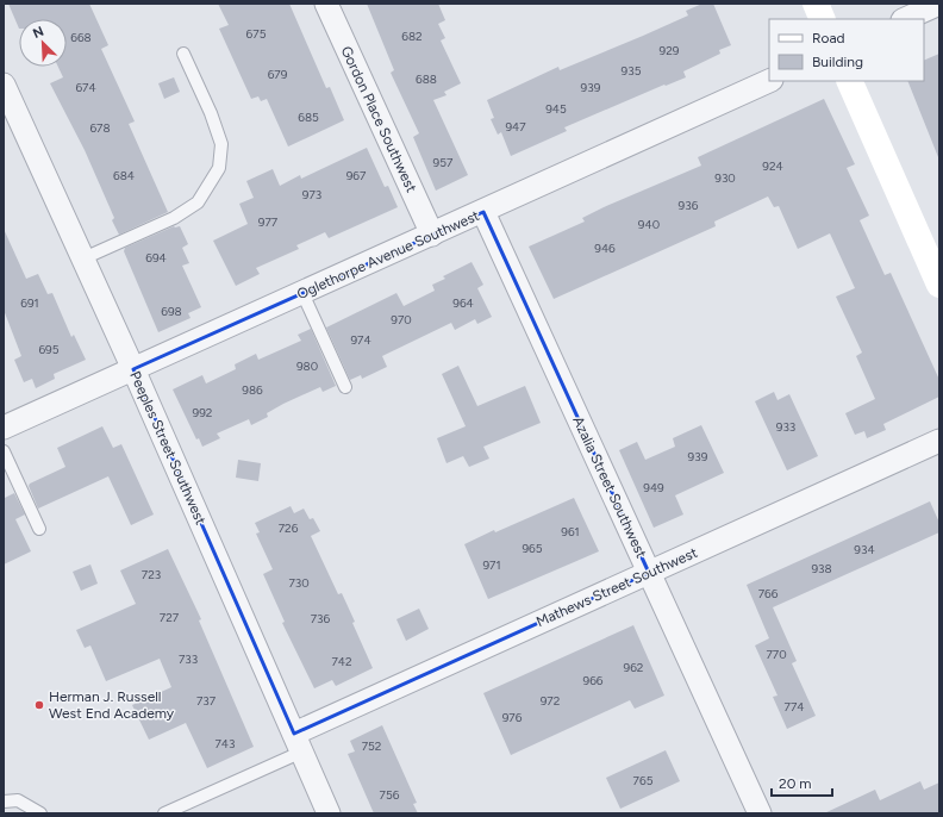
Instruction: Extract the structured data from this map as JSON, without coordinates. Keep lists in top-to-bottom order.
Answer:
{
  "streets": {
    "street": [
      "Gordon Place Southwest",
      "Oglethorpe Avenue Southwest",
      "Peeples Street Southwest",
      "Azalia Street Southwest",
      "Mathews Street Southwest"
    ]
  },
  "crossings": [
    ["Gordon Place Southwest", "Oglethorpe Avenue Southwest"],
    ["Oglethorpe Avenue Southwest", "Peeples Street Southwest"],
    ["Oglethorpe Avenue Southwest", "Azalia Street Southwest"],
    ["Peeples Street Southwest", "Mathews Street Southwest"],
    ["Azalia Street Southwest", "Mathews Street Southwest"]
  ],
  "places": ["Herman J. Russell West End Academy"],
  "house_numbers": [
    "675",
    "682",
    "668",
    "929",
    "935",
    "679",
    "688",
    "674",
    "939",
    "945",
    "685",
    "947",
    "678",
    "957",
    "924",
    "684",
    "967",
    "930",
    "973",
    "936",
    "977",
    "940",
    "946",
    "694",
    "691",
    "964",
    "698",
    "970",
    "974",
    "695",
    "980",
    "986",
    "992",
    "933",
    "939",
    "949",
    "726",
    "961",
    "965",
    "934",
    "971",
    "938",
    "723",
    "730",
    "766",
    "727",
    "736",
    "770",
    "733",
    "742",
    "962",
    "966",
    "737",
    "972",
    "774",
    "976",
    "743",
    "752",
    "765",
    "756"
  ],
  "legend": ["Road", "Building"],
  "scale_bar": "20 m",
  "north": "top left"
}
